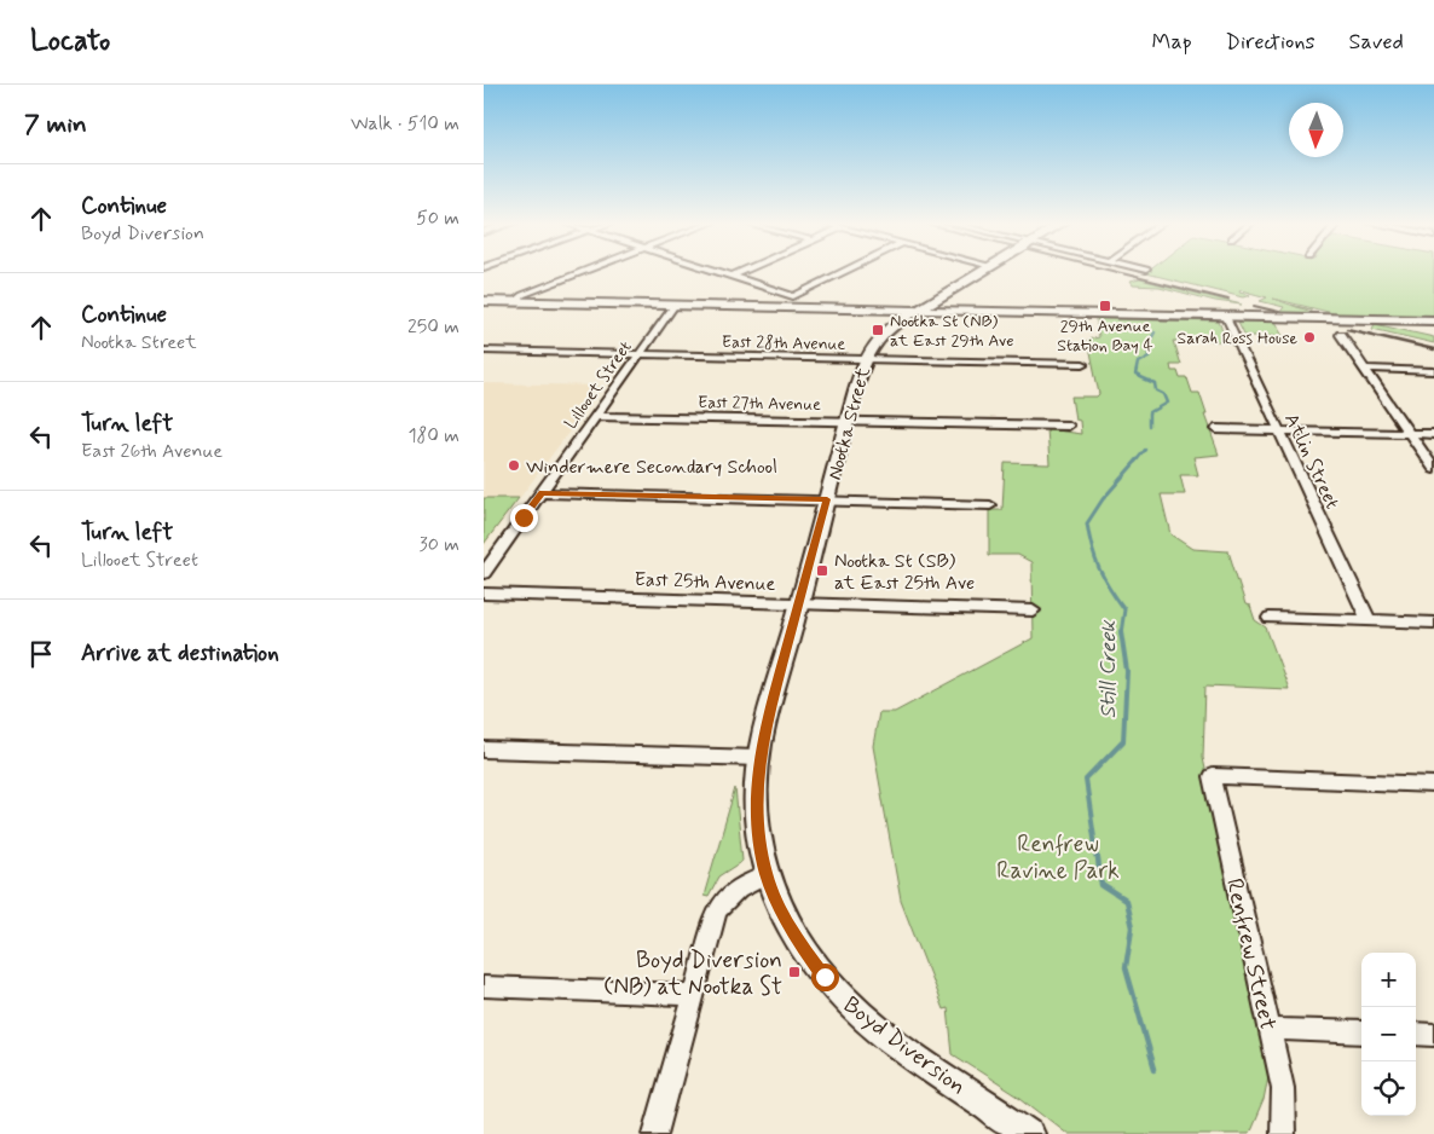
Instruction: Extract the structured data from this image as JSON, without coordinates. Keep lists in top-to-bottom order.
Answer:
{
  "streets": {
    "street": [
      "East 28th Avenue",
      "Lillooet Street",
      "East 27th Avenue",
      "Nootka Street",
      "Atlin Street",
      "East 25th Avenue",
      "Renfrew Street",
      "Boyd Diversion"
    ]
  },
  "crossings": [
    ["East 28th Avenue", "Lillooet Street"],
    ["East 28th Avenue", "Nootka Street"],
    ["Lillooet Street", "East 27th Avenue"],
    ["East 27th Avenue", "Nootka Street"],
    ["Nootka Street", "East 25th Avenue"],
    ["Nootka Street", "Boyd Diversion"]
  ],
  "water": ["Still Creek"],
  "parks": ["Renfrew Ravine Park"],
  "places": {
    "transit": [
      "29th Avenue Station Bay 4",
      "Nootka St (NB) at East 29th Ave",
      "Nootka St (SB) at East 25th Ave",
      "Boyd Diversion (NB) at Nootka St"
    ],
    "other": ["Sarah Ross House", "Windermere Secondary School"]
  },
  "north": "bottom",
  "page": {
    "header": "Locato",
    "nav": ["Map", "Directions", "Saved"],
    "heading": ["7 min", "Walk · 510 m"],
    "list": [
      ["Continue", "Boyd Diversion", "50 m"],
      ["Continue", "Nootka Street", "250 m"],
      ["Turn left", "East 26th Avenue", "180 m"],
      ["Turn left", "Lillooet Street", "30 m"],
      "Arrive at destination"
    ],
    "map_buttons": ["+", "−"]
  }
}
